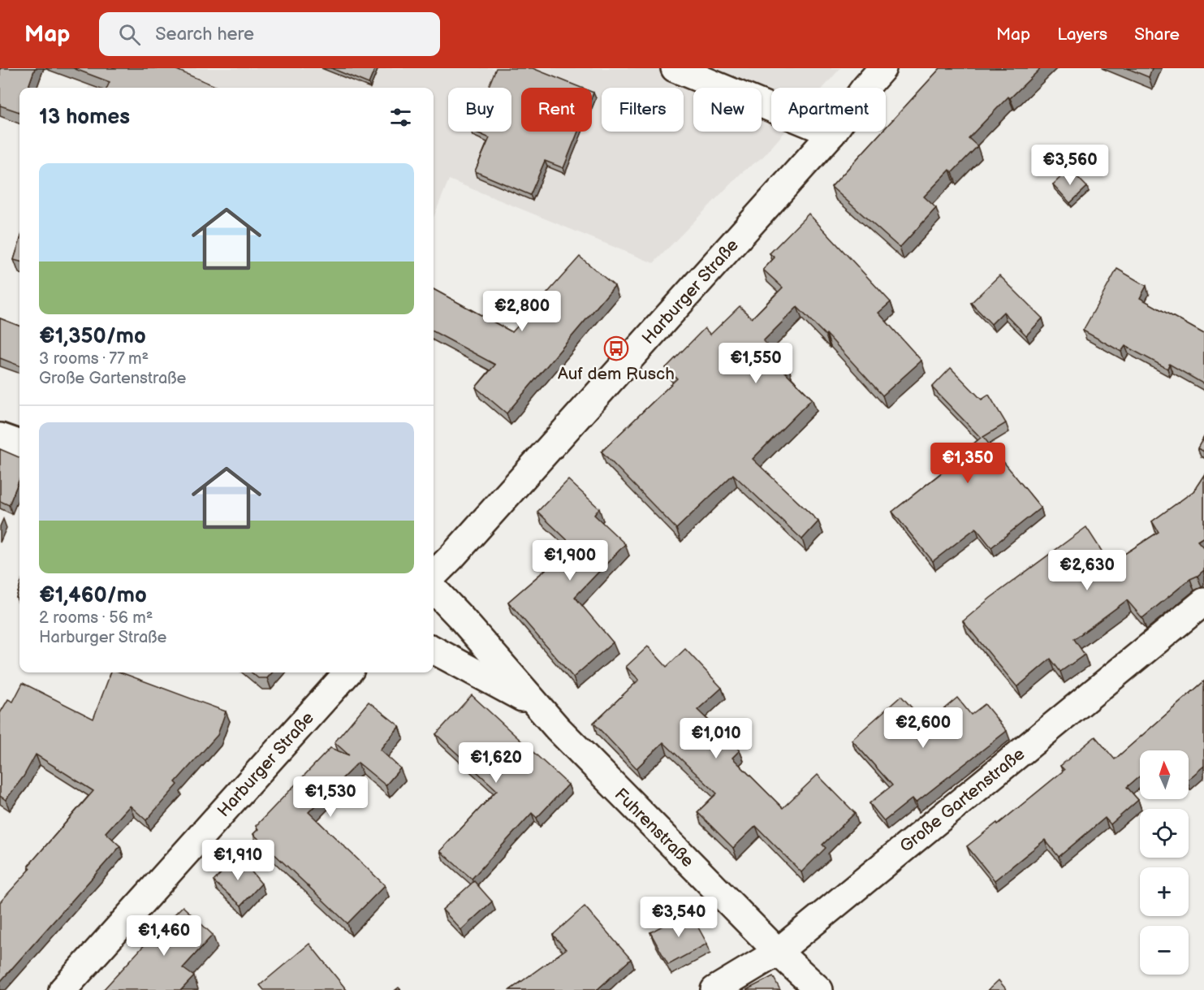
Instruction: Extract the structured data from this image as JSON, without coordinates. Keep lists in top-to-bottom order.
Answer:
{
  "streets": {
    "street": ["Harburger Straße", "Große Gartenstraße", "Fuhrenstraße"]
  },
  "crossings": [
    ["Große Gartenstraße", "Fuhrenstraße"]
  ],
  "places": {
    "bus stop": ["Auf dem Rusch"]
  },
  "north": "top",
  "page": {
    "header": "Map",
    "search": "Search here",
    "nav": ["Map", "Layers", "Share"],
    "chip": [
      "Buy",
      "Rent",
      "Filters",
      "New",
      "Apartment"
    ],
    "heading": "13 homes",
    "price": [
      "€3,560",
      "€2,800",
      "€1,550",
      "€1,350",
      "€1,900",
      "€2,630",
      "€2,600",
      "€1,010",
      "€1,620",
      "€1,530",
      "€1,910",
      "€3,540",
      "€1,460"
    ],
    "list": [
      {
        "name": "€1,350/mo",
        "note": "3 rooms · 77 m² · Große Gartenstraße"
      },
      {
        "name": "€1,460/mo",
        "note": "2 rooms · 56 m² · Harburger Straße"
      }
    ],
    "map_buttons": ["+", "−"]
  }
}
